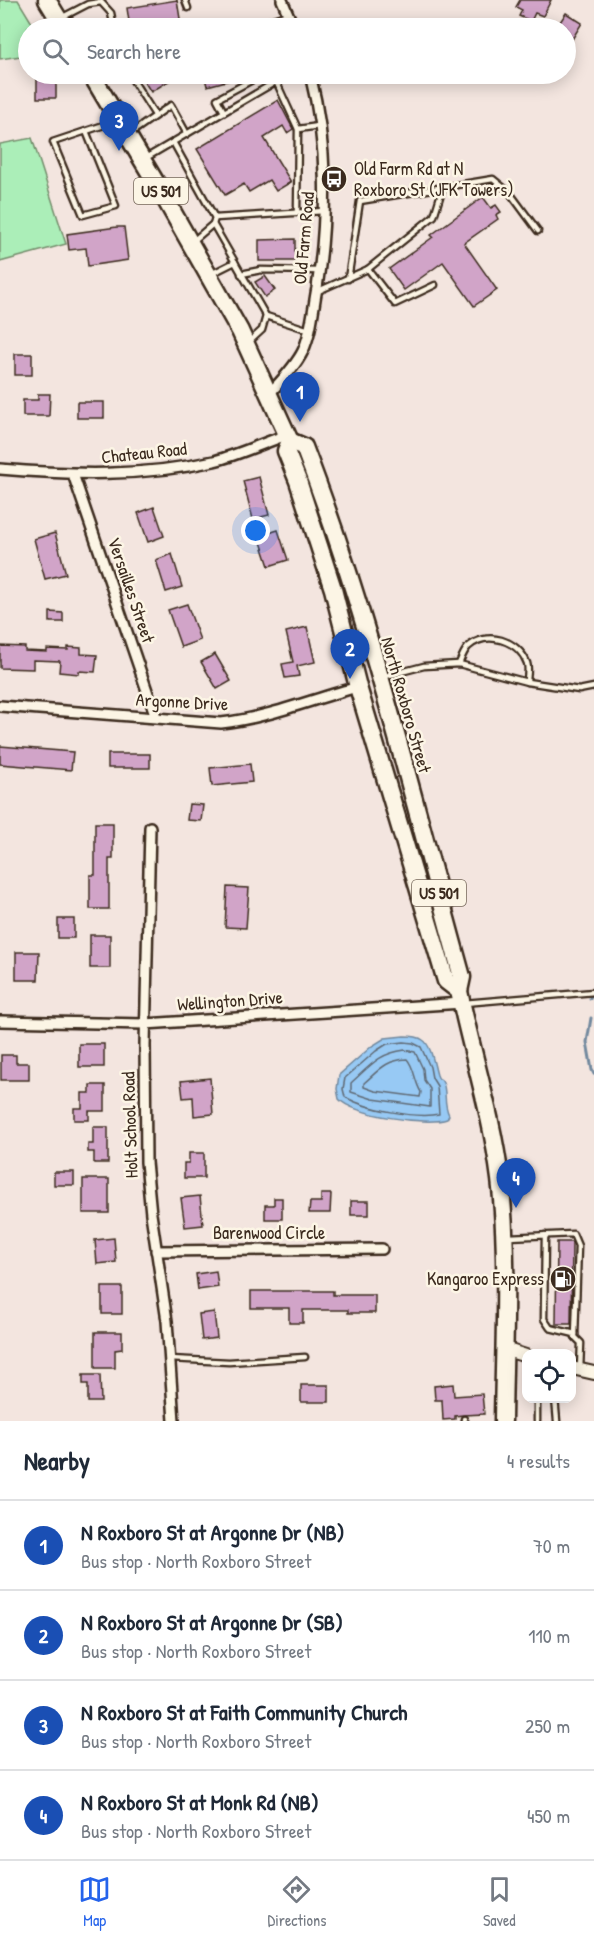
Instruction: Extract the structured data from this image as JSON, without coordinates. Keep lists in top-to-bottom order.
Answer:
{
  "streets": {
    "highway": ["US 501", "North Roxboro Street"],
    "street": [
      "Old Farm Road",
      "Chateau Road",
      "Versailles Street",
      "Argonne Drive",
      "Wellington Drive",
      "Holt School Road",
      "Barenwood Circle"
    ]
  },
  "crossings": [
    ["Old Farm Road", "North Roxboro Street"],
    ["Chateau Road", "Versailles Street"],
    ["Chateau Road", "North Roxboro Street"],
    ["Versailles Street", "Argonne Drive"],
    ["Argonne Drive", "North Roxboro Street"],
    ["North Roxboro Street", "Wellington Drive"],
    ["Wellington Drive", "Holt School Road"],
    ["Holt School Road", "Barenwood Circle"]
  ],
  "places": {
    "bus stop": ["Old Farm Rd at N Roxboro St (JFK Towers)"],
    "fuel station": ["Kangaroo Express"]
  },
  "page": {
    "search": "Search here",
    "pins": [
      "3",
      "1",
      "2",
      "4"
    ],
    "heading": ["Nearby", "4 results"],
    "list": [
      {
        "mark": "1",
        "name": "N Roxboro St at Argonne Dr (NB)",
        "note": "Bus stop · North Roxboro Street",
        "value": "70 m"
      },
      {
        "mark": "2",
        "name": "N Roxboro St at Argonne Dr (SB)",
        "note": "Bus stop · North Roxboro Street",
        "value": "110 m"
      },
      {
        "mark": "3",
        "name": "N Roxboro St at Faith Community Church",
        "note": "Bus stop · North Roxboro Street",
        "value": "250 m"
      },
      {
        "mark": "4",
        "name": "N Roxboro St at Monk Rd (NB)",
        "note": "Bus stop · North Roxboro Street",
        "value": "450 m"
      }
    ],
    "nav": ["Map", "Directions", "Saved"]
  }
}
